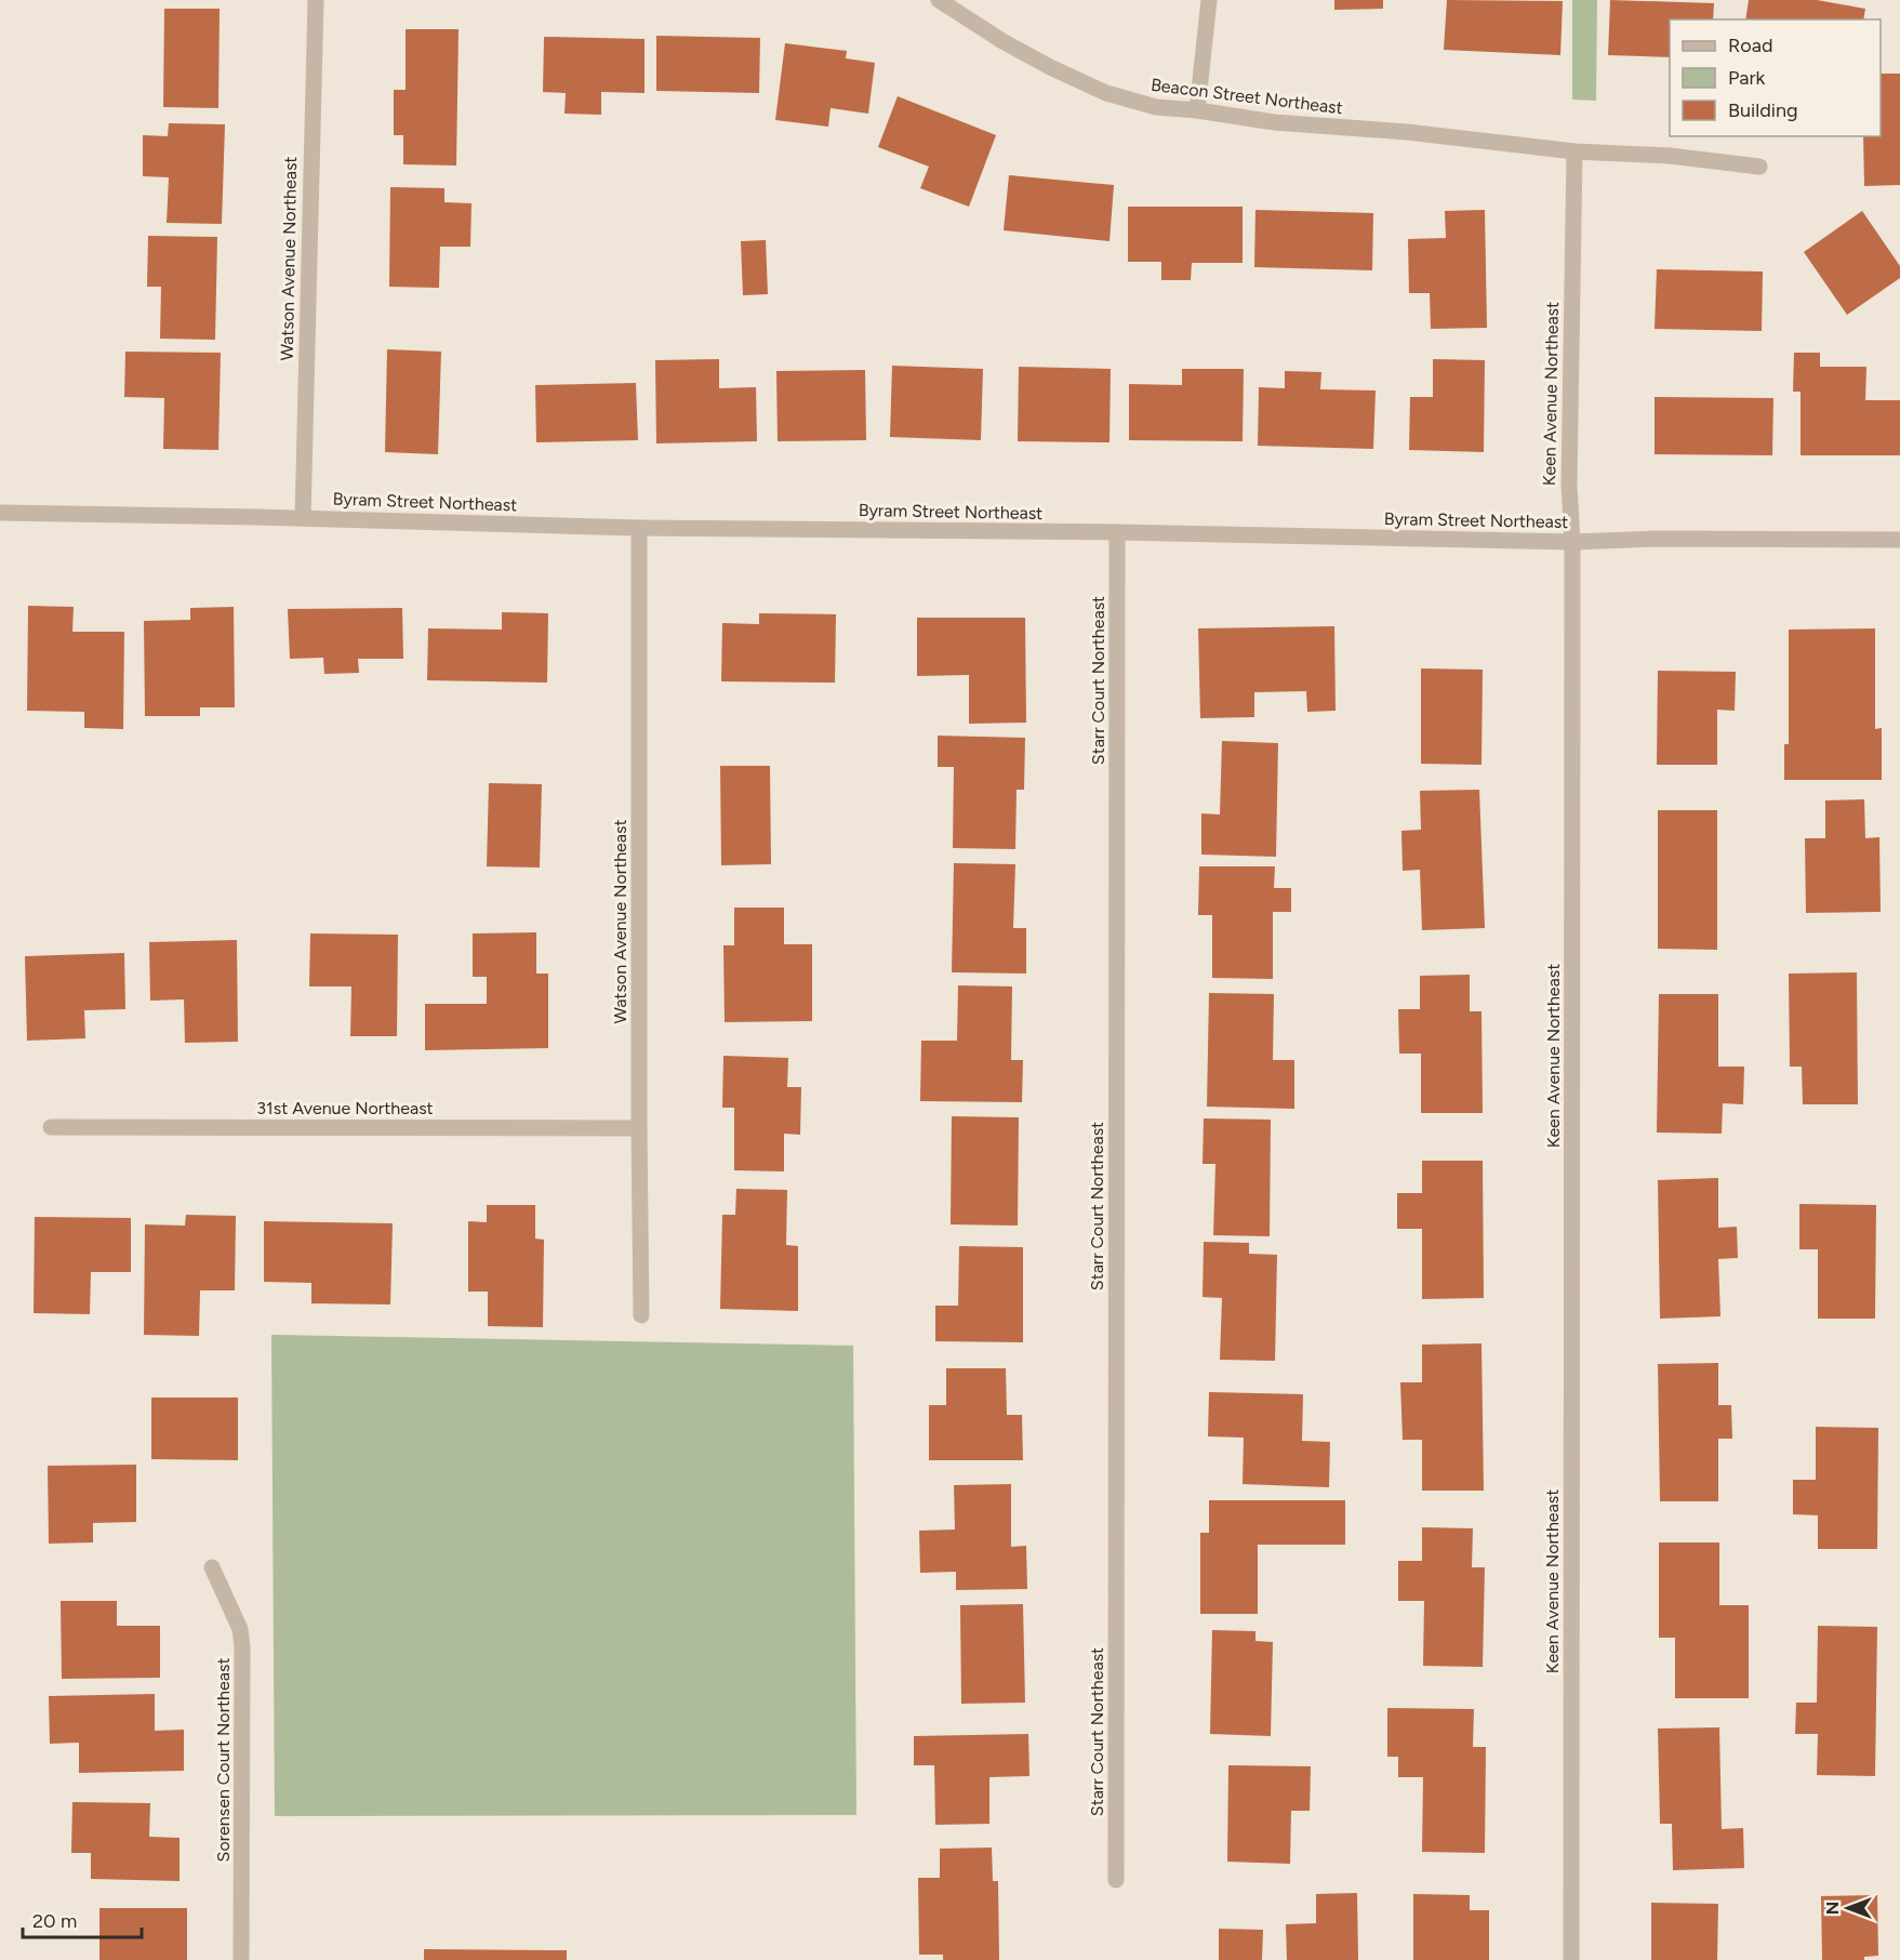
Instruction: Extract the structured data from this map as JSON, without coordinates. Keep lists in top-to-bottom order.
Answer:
{
  "streets": {
    "street": [
      "Beacon Street Northeast",
      "Watson Avenue Northeast",
      "Keen Avenue Northeast",
      "Byram Street Northeast",
      "Starr Court Northeast",
      "31st Avenue Northeast",
      "Sorensen Court Northeast"
    ]
  },
  "crossings": [
    ["Beacon Street Northeast", "Keen Avenue Northeast"],
    ["Watson Avenue Northeast", "Byram Street Northeast"],
    ["Watson Avenue Northeast", "31st Avenue Northeast"],
    ["Keen Avenue Northeast", "Byram Street Northeast"],
    ["Byram Street Northeast", "Starr Court Northeast"]
  ],
  "legend": ["Road", "Park", "Building"],
  "scale_bar": "20 m",
  "north": "left"
}
